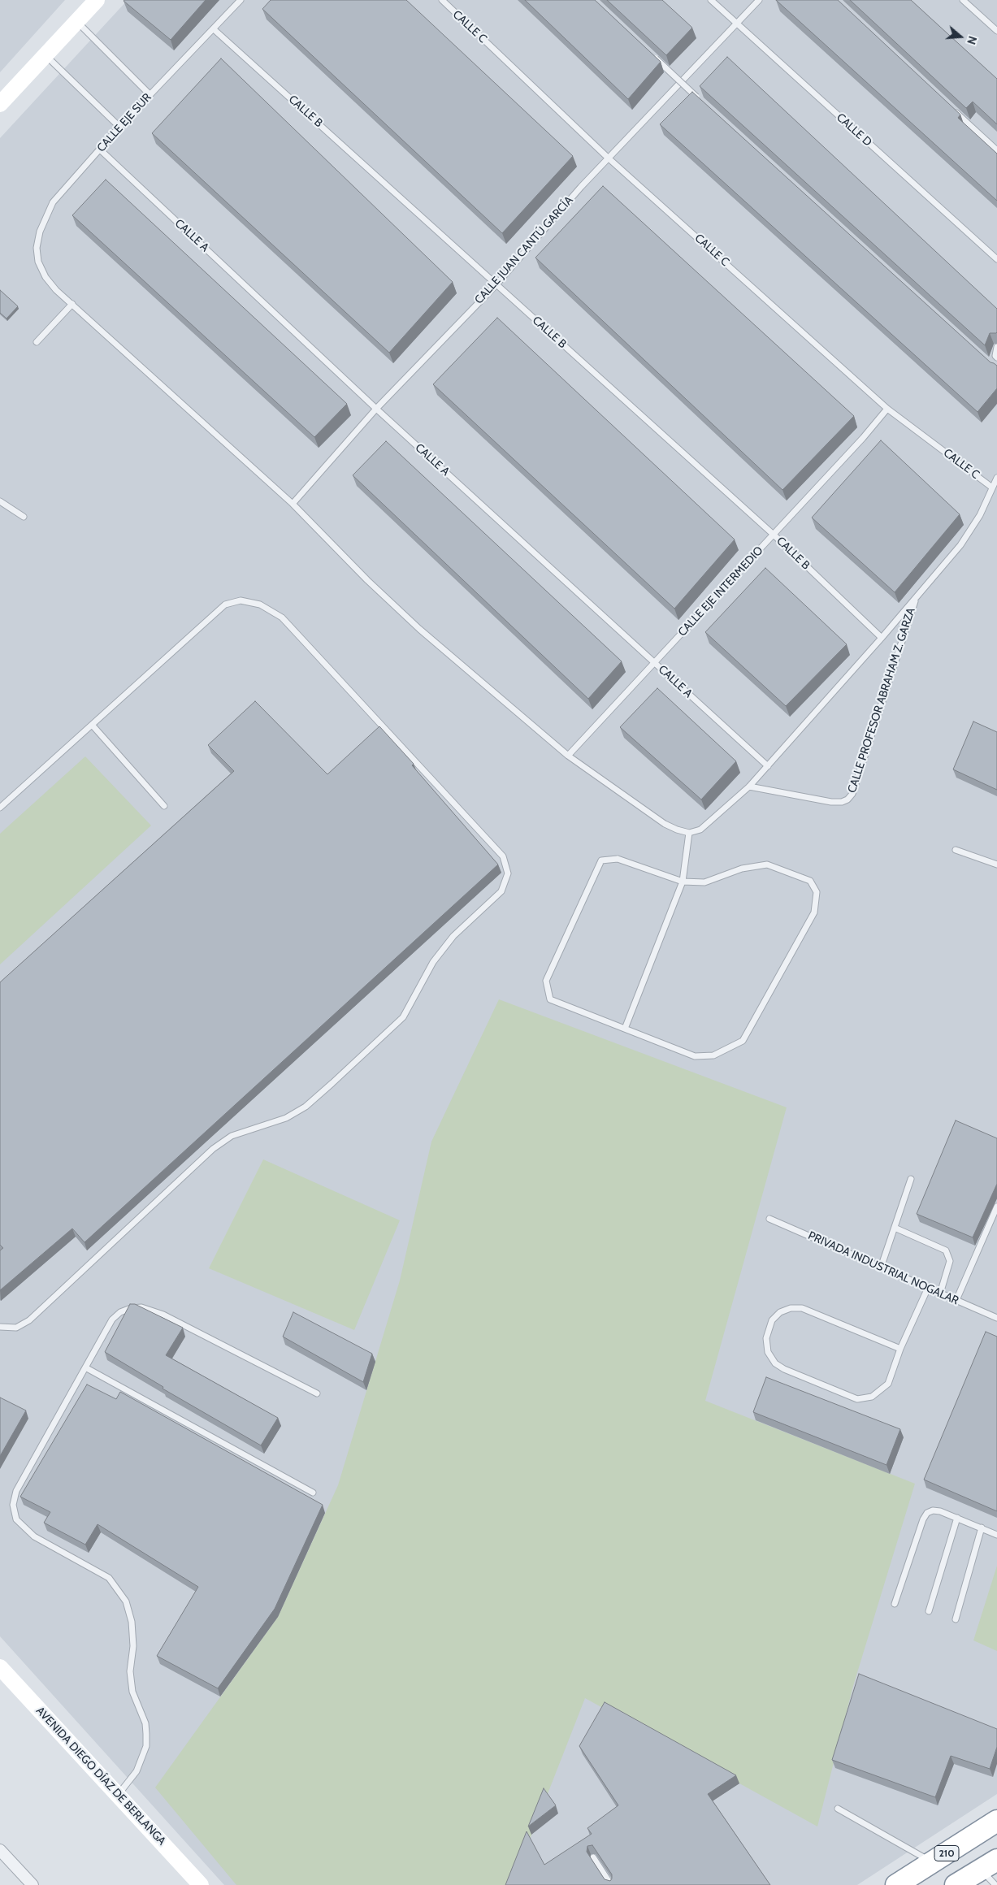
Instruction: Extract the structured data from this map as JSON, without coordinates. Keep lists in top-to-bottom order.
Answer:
{
  "streets": {
    "highway": ["210"],
    "street": ["AVENIDA DIEGO DÍAZ DE BERLANGA"],
    "lane": [
      "CALLE C",
      "CALLE B",
      "CALLE EJE SUR",
      "CALLE D",
      "CALLE A",
      "CALLE JUAN CANTÚ GARCÍA",
      "CALLE EJE INTERMEDIO",
      "CALLE PROFESOR ABRAHAM Z. GARZA",
      "PRIVADA INDUSTRIAL NOGALAR"
    ]
  },
  "crossings": [
    ["CALLE C", "CALLE JUAN CANTÚ GARCÍA"],
    ["CALLE C", "CALLE EJE INTERMEDIO"],
    ["CALLE C", "CALLE PROFESOR ABRAHAM Z. GARZA"],
    ["CALLE B", "CALLE EJE SUR"],
    ["CALLE B", "CALLE JUAN CANTÚ GARCÍA"],
    ["CALLE B", "CALLE EJE INTERMEDIO"],
    ["CALLE B", "CALLE PROFESOR ABRAHAM Z. GARZA"],
    ["CALLE EJE SUR", "CALLE A"],
    ["CALLE D", "CALLE JUAN CANTÚ GARCÍA"],
    ["CALLE A", "CALLE JUAN CANTÚ GARCÍA"],
    ["CALLE A", "CALLE EJE INTERMEDIO"],
    ["CALLE A", "CALLE PROFESOR ABRAHAM Z. GARZA"]
  ],
  "north": "right"
}
